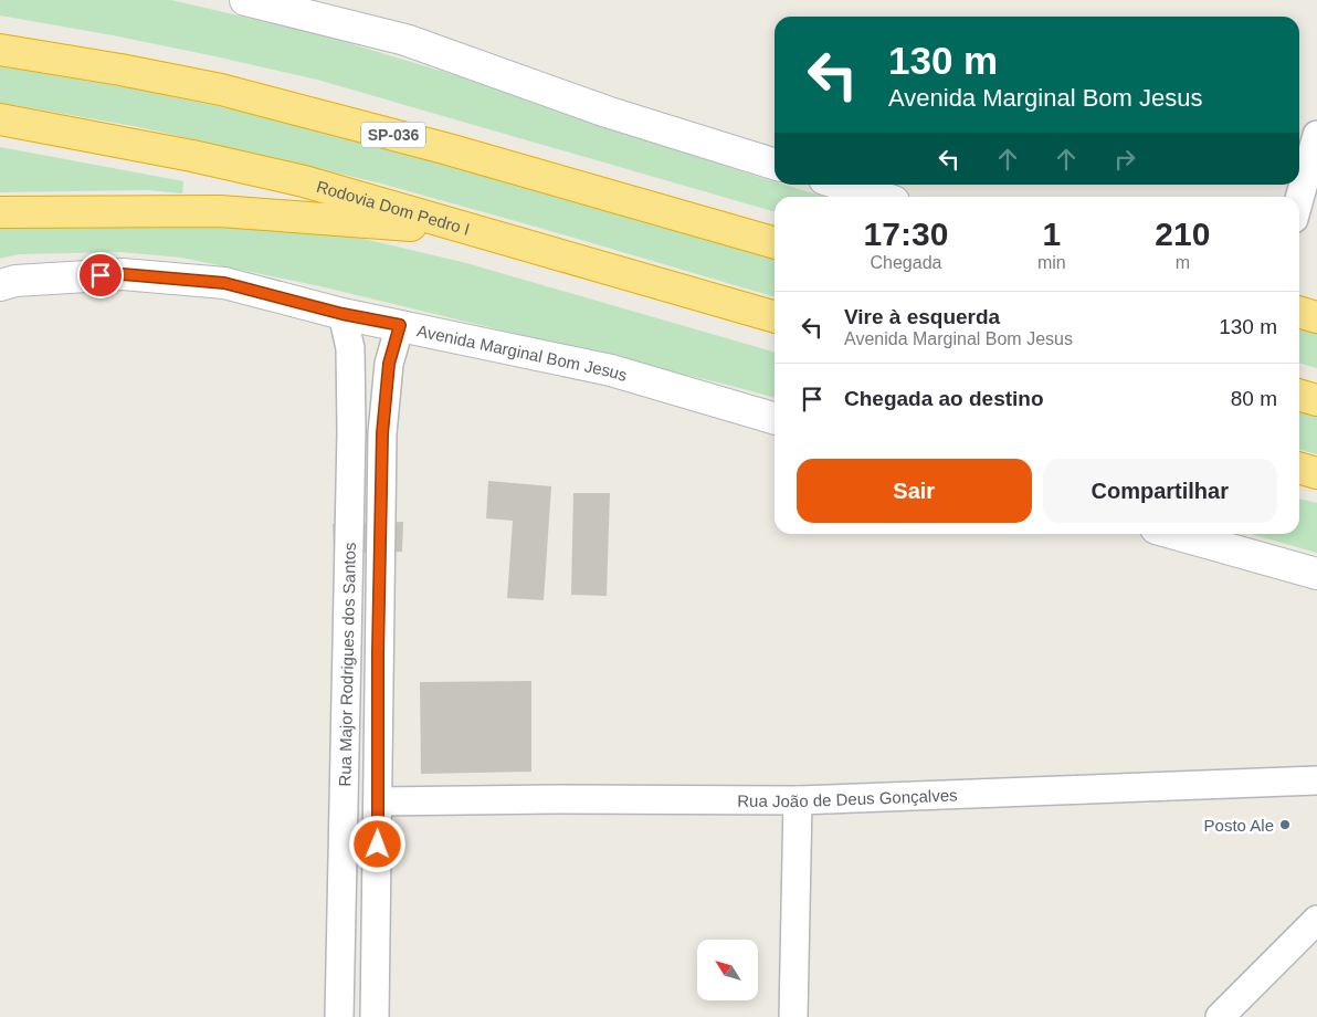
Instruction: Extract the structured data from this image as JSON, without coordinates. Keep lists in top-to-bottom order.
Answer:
{
  "streets": {
    "highway": ["SP-036", "Rodovia Dom Pedro I"],
    "street": ["Avenida Marginal Bom Jesus", "Rua Major Rodrigues dos Santos", "Rua João de Deus Gonçalves"]
  },
  "crossings": [
    ["Avenida Marginal Bom Jesus", "Rua Major Rodrigues dos Santos"],
    ["Rua Major Rodrigues dos Santos", "Rua João de Deus Gonçalves"]
  ],
  "places": ["Posto Ale"],
  "north": "top left",
  "page": {
    "turn": ["130 m", "Avenida Marginal Bom Jesus"],
    "eta": [
      "17:30",
      "Chegada",
      "1",
      "min",
      "210",
      "m"
    ],
    "list": [
      {
        "name": "Vire à esquerda",
        "note": "Avenida Marginal Bom Jesus",
        "value": "130 m"
      },
      {
        "name": "Chegada ao destino",
        "value": "80 m"
      }
    ],
    "buttons": ["Sair", "Compartilhar"]
  }
}
